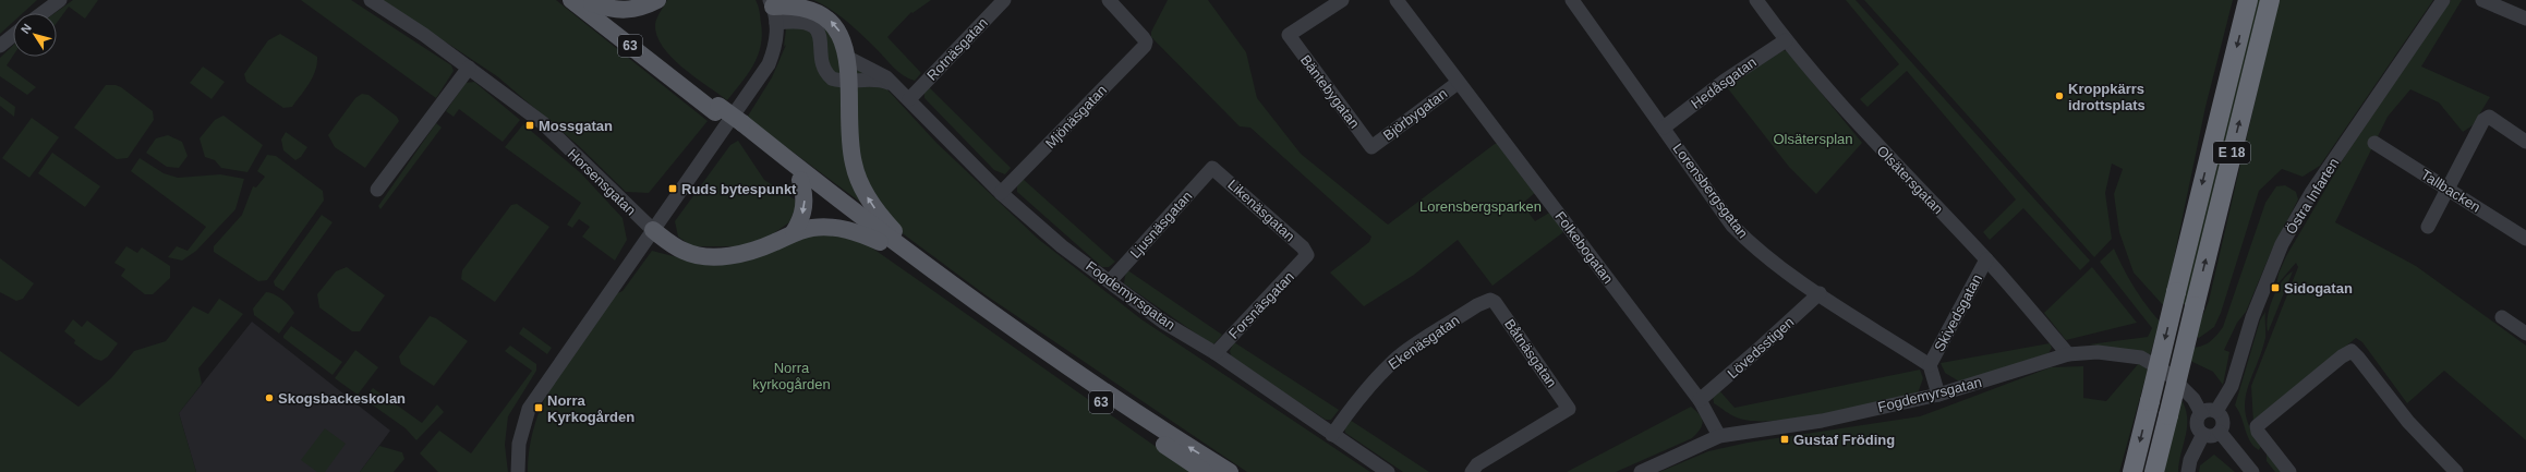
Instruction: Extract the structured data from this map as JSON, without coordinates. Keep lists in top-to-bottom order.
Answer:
{
  "streets": {
    "highway": ["E 18"],
    "main road": ["63"],
    "street": [
      "Rotnäsgatan",
      "Hedåsgatan",
      "Bäntebygatan",
      "Björbygatan",
      "Mjönäsgatan",
      "Olsätersgatan",
      "Horsensgatan",
      "Lorensbergsgatan",
      "Tallbacken",
      "Östra Infarten",
      "Likenäsgatan",
      "Ljusnäsgatan",
      "Folkebogatan",
      "Fogdemyrsgatan",
      "Forsnäsgatan",
      "Skivedsgatan",
      "Ekenäsgatan",
      "Lövedsstigen",
      "Båtnäsgatan"
    ]
  },
  "crossings": [
    ["Rotnäsgatan", "Fogdemyrsgatan"],
    ["Hedåsgatan", "Olsätersgatan"],
    ["Hedåsgatan", "Lorensbergsgatan"],
    ["Bäntebygatan", "Björbygatan"],
    ["Björbygatan", "Folkebogatan"],
    ["Mjönäsgatan", "Fogdemyrsgatan"],
    ["Olsätersgatan", "Fogdemyrsgatan"],
    ["Olsätersgatan", "Skivedsgatan"],
    ["Lorensbergsgatan", "Skivedsgatan"],
    ["Lorensbergsgatan", "Lövedsstigen"],
    ["Östra Infarten", "Fogdemyrsgatan"],
    ["Likenäsgatan", "Ljusnäsgatan"],
    ["Likenäsgatan", "Forsnäsgatan"],
    ["Ljusnäsgatan", "Fogdemyrsgatan"],
    ["Folkebogatan", "Fogdemyrsgatan"],
    ["Folkebogatan", "Lövedsstigen"],
    ["Fogdemyrsgatan", "Forsnäsgatan"],
    ["Fogdemyrsgatan", "Ekenäsgatan"],
    ["Ekenäsgatan", "Båtnäsgatan"]
  ],
  "parks": ["Olsätersplan", "Lorensbergsparken", "Norra kyrkogården"],
  "places": {
    "other": ["Kroppkärrs idrottsplats", "Skogsbackeskolan"],
    "transit": [
      "Mossgatan",
      "Ruds bytespunkt",
      "Sidogatan",
      "Norra Kyrkogården",
      "Gustaf Fröding"
    ]
  },
  "north": "top left"
}
